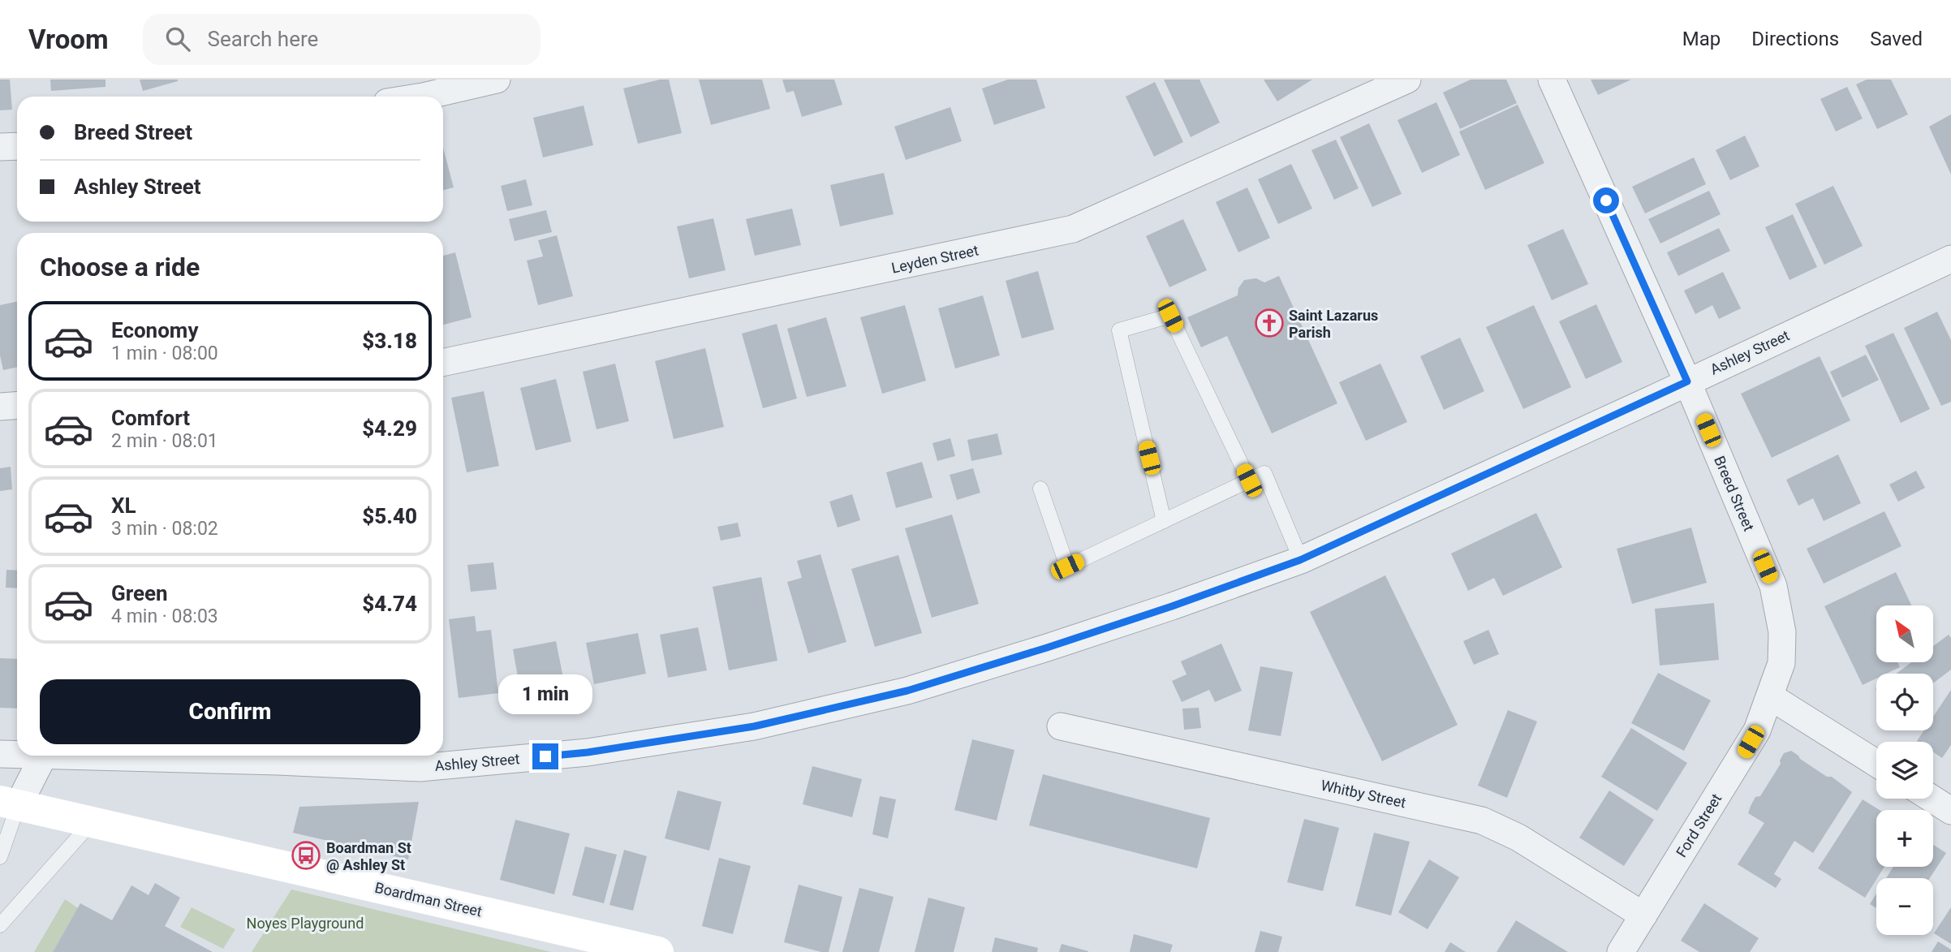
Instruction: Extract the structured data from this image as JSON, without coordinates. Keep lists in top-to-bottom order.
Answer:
{
  "streets": {
    "main road": ["Boardman Street"],
    "street": [
      "Leyden Street",
      "Ashley Street",
      "Breed Street",
      "Whitby Street",
      "Ford Street"
    ]
  },
  "crossings": [
    ["Ashley Street", "Breed Street"],
    ["Breed Street", "Ford Street"],
    ["Whitby Street", "Ford Street"]
  ],
  "parks": ["Noyes Playground"],
  "places": {
    "church": ["Saint Lazarus Parish"],
    "bus stop": ["Boardman St @ Ashley St"]
  },
  "north": "top left",
  "page": {
    "header": "Vroom",
    "search": "Search here",
    "nav": ["Map", "Directions", "Saved"],
    "banner": ["Breed Street", "Ashley Street"],
    "heading": "Choose a ride",
    "list": [
      {
        "name": "Economy",
        "note": "1 min · 08:00",
        "value": "$3.18"
      },
      {
        "name": "Comfort",
        "note": "2 min · 08:01",
        "value": "$4.29"
      },
      {
        "name": "XL",
        "note": "3 min · 08:02",
        "value": "$5.40"
      },
      {
        "name": "Green",
        "note": "4 min · 08:03",
        "value": "$4.74"
      }
    ],
    "map_buttons": ["+", "−"],
    "buttons": "Confirm",
    "bubble": "1 min"
  }
}
